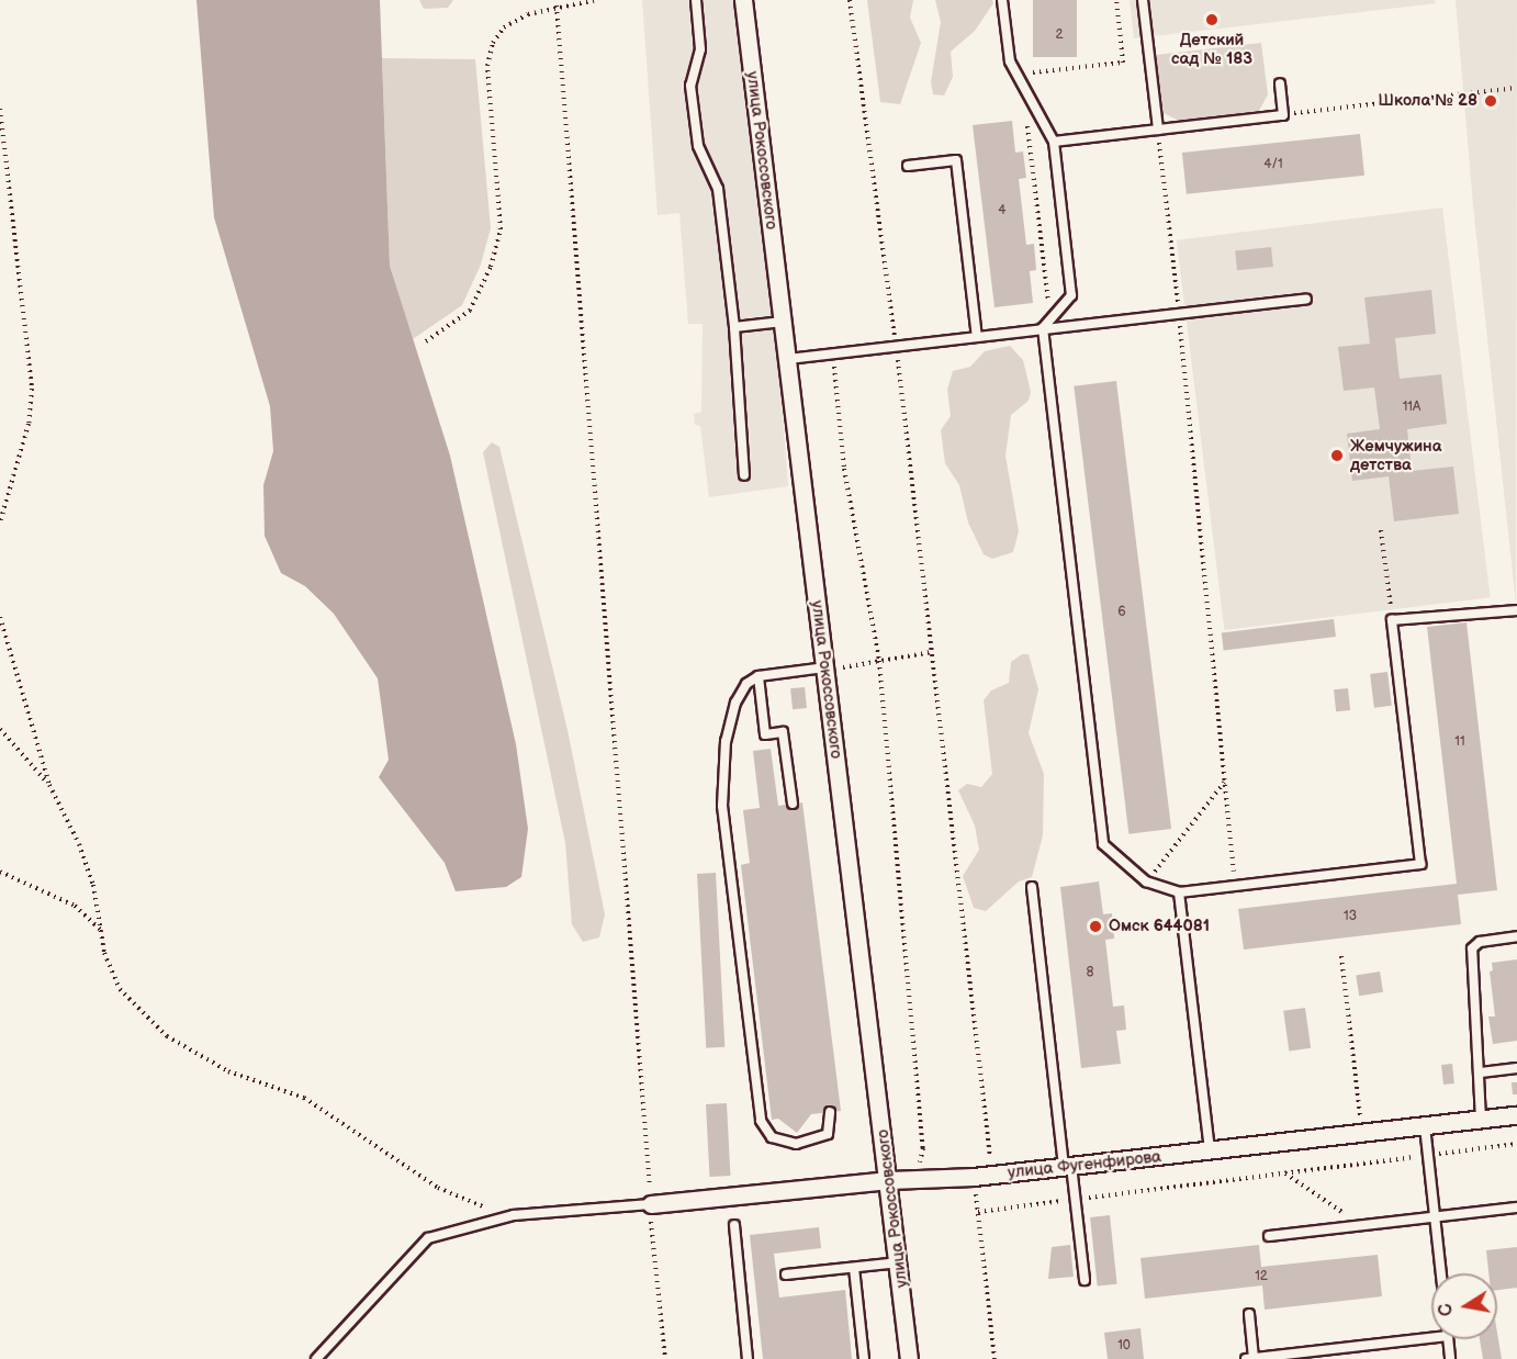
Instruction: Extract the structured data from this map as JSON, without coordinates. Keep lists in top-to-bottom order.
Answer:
{
  "streets": {
    "street": ["улица Рокоссовского", "улица Фугенфирова"]
  },
  "crossings": [
    ["улица Рокоссовского", "улица Фугенфирова"]
  ],
  "places": [
    "Детский сад № 183",
    "Школа № 28",
    "Жемчужина детства",
    "Омск 644081"
  ],
  "house_numbers": [
    "2",
    "4/1",
    "4",
    "11А",
    "6",
    "11",
    "13",
    "8",
    "12",
    "10"
  ],
  "north": "left"
}
